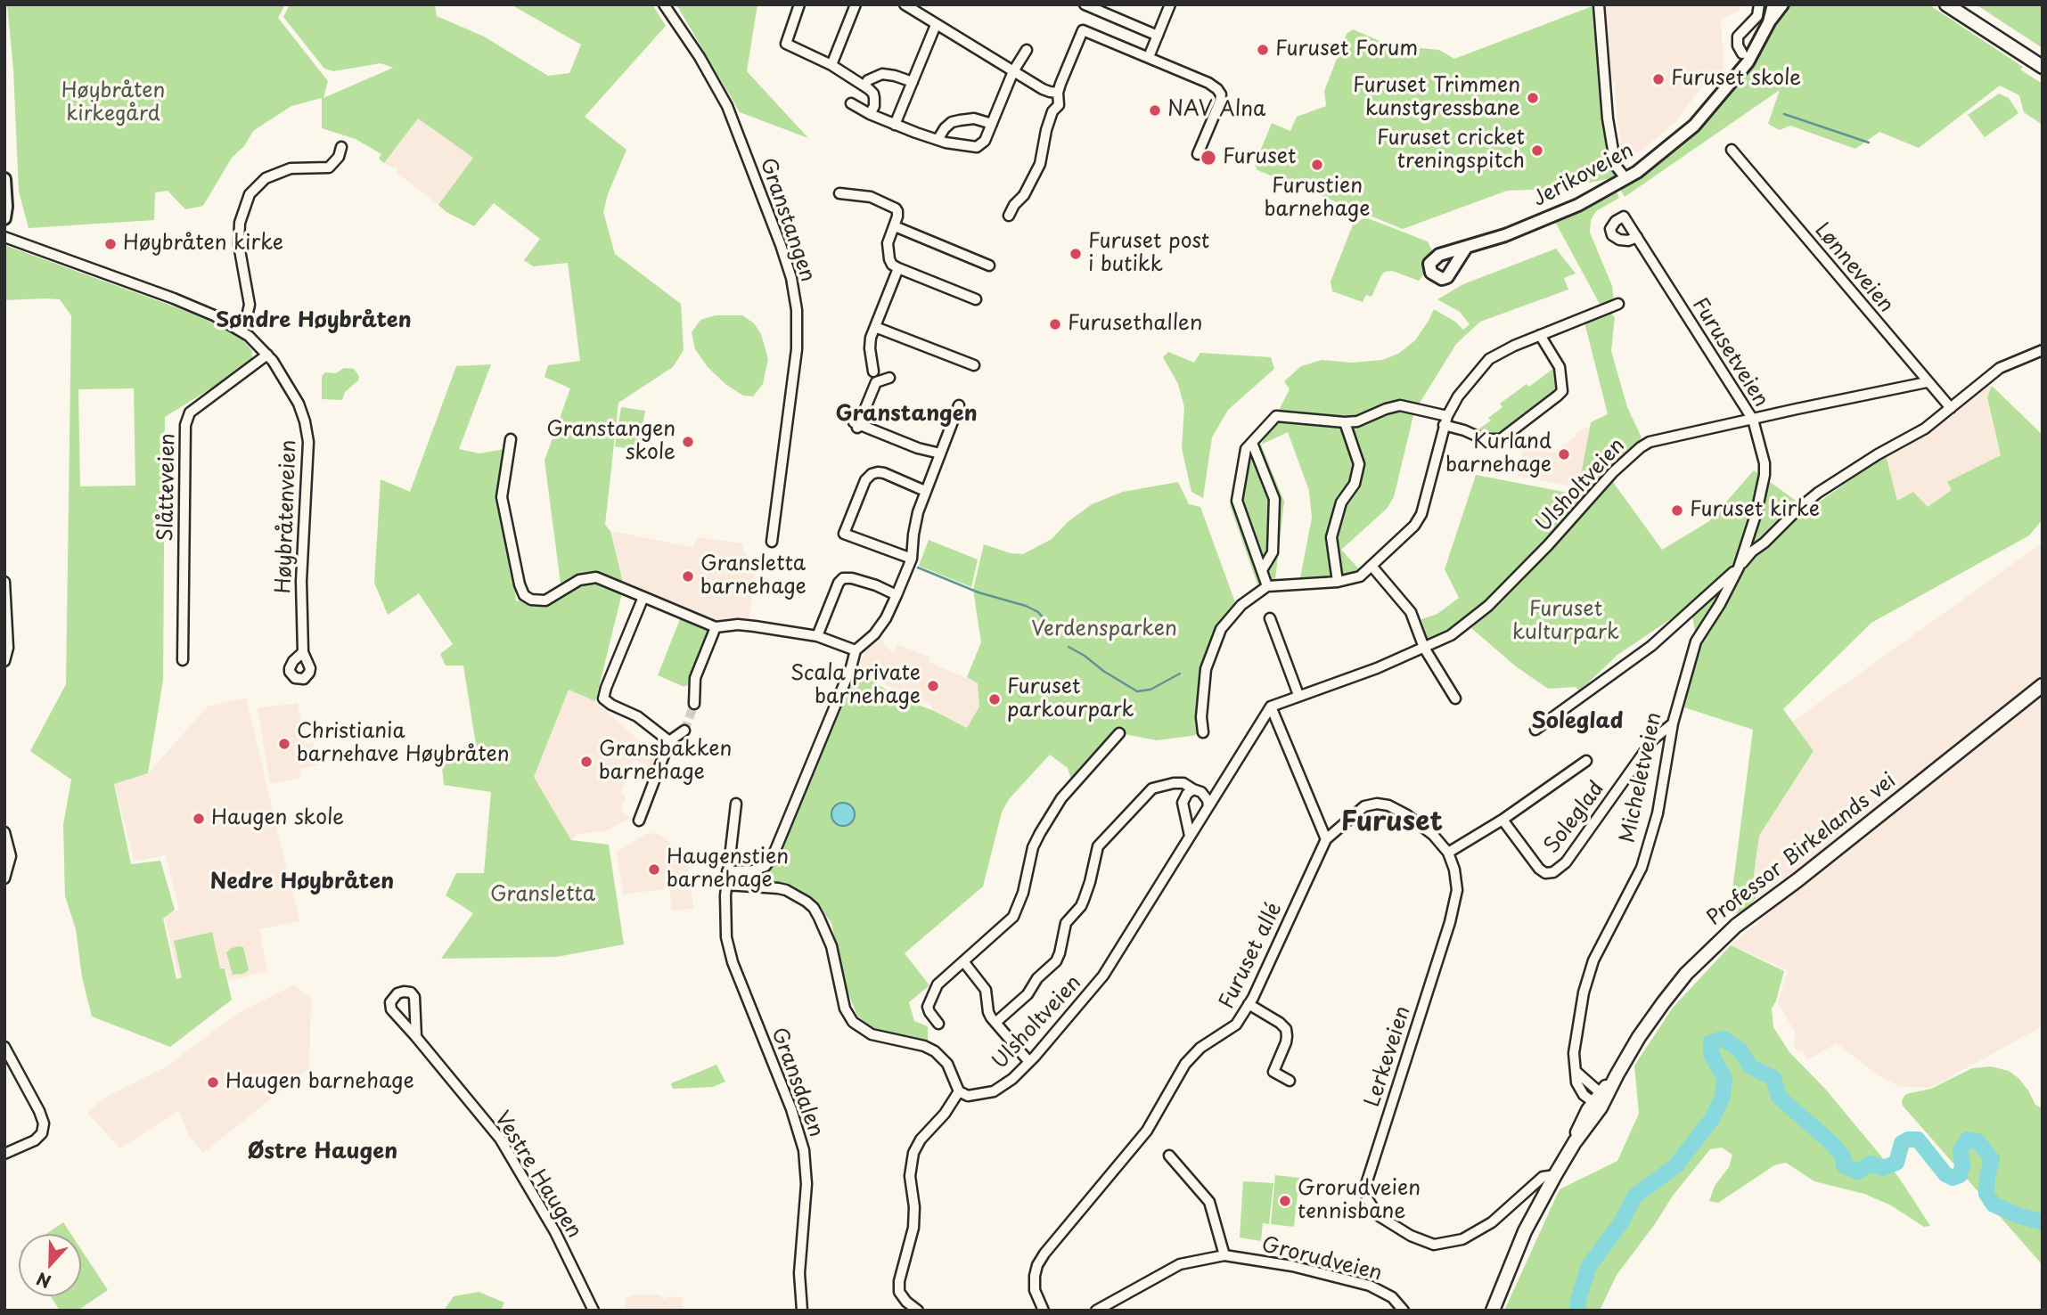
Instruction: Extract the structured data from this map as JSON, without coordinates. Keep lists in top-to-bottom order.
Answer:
{
  "streets": {
    "main road": ["Professor Birkelands vei"],
    "street": [
      "Jerikoveien",
      "Granstangen",
      "Lønneveien",
      "Furusetveien",
      "Ulsholtveien",
      "Slåtteveien",
      "Høybråtenveien",
      "Micheletveien",
      "Soleglad",
      "Furuset allé",
      "Lerkeveien",
      "Gransdalen",
      "Vestre Haugen",
      "Grorudveien"
    ]
  },
  "crossings": [
    ["Lønneveien", "Ulsholtveien"],
    ["Lønneveien", "Micheletveien"],
    ["Furusetveien", "Ulsholtveien"],
    ["Furusetveien", "Micheletveien"],
    ["Slåtteveien", "Høybråtenveien"],
    ["Micheletveien", "Soleglad"],
    ["Micheletveien", "Professor Birkelands vei"],
    ["Soleglad", "Lerkeveien"],
    ["Professor Birkelands vei", "Lerkeveien"],
    ["Furuset allé", "Lerkeveien"]
  ],
  "districts": [
    "Søndre Høybråten",
    "Granstangen",
    "Soleglad",
    "Furuset",
    "Nedre Høybråten",
    "Østre Haugen"
  ],
  "parks": [
    "Høybråten kirkegård",
    "Furuset kulturpark",
    "Verdensparken",
    "Gransletta"
  ],
  "places": [
    "Furuset Forum",
    "Furuset skole",
    "Furuset Trimmen kunstgressbane",
    "NAV Alna",
    "Furuset cricket treningspitch",
    "Furuset",
    "Furustien barnehage",
    "Høybråten kirke",
    "Furuset post i butikk",
    "Furusethallen",
    "Granstangen skole",
    "Kurland barnehage",
    "Furuset kirke",
    "Gransletta barnehage",
    "Scala private barnehage",
    "Furuset parkourpark",
    "Christiania barnehave Høybråten",
    "Gransbakken barnehage",
    "Haugen skole",
    "Haugenstien barnehage",
    "Haugen barnehage",
    "Grorudveien tennisbane"
  ],
  "north": "bottom"
}
